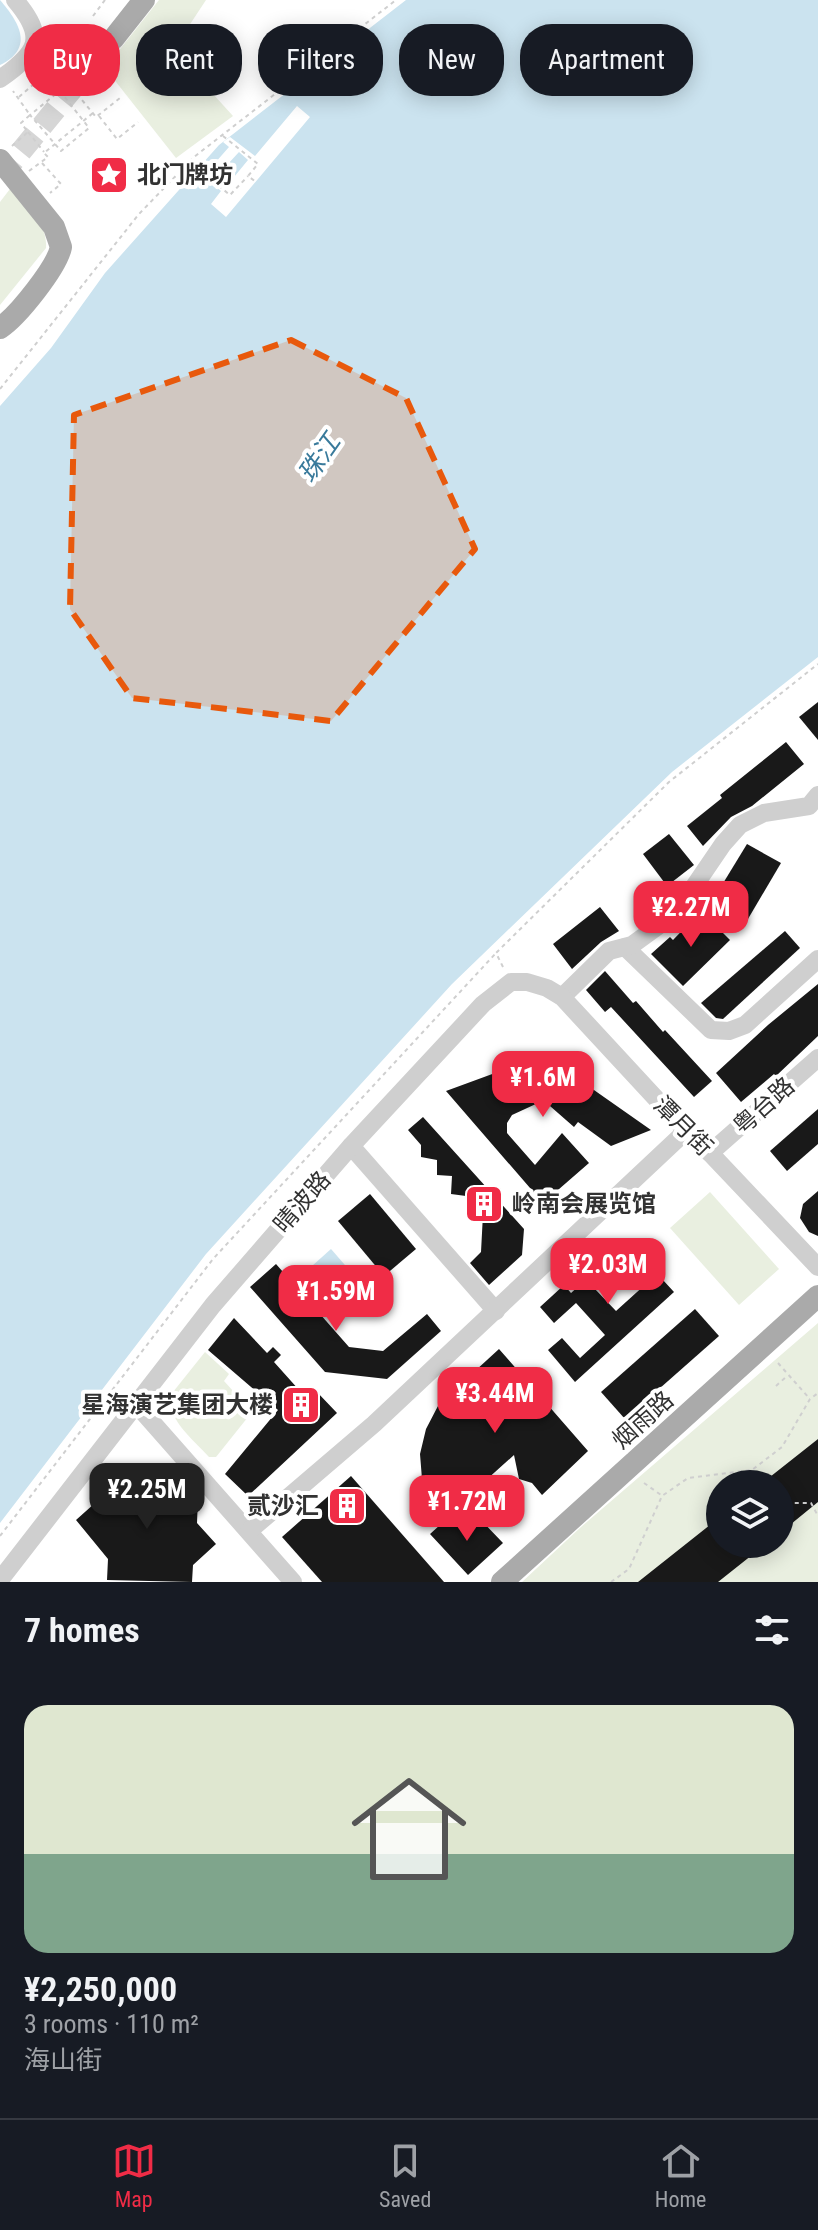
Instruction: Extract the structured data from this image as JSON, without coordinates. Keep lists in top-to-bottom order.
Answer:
{
  "streets": {
    "main road": ["烟雨路"],
    "street": ["粤台路", "潭月街", "晴波路"]
  },
  "crossings": [
    ["粤台路", "潭月街"]
  ],
  "water": ["珠江"],
  "places": {
    "place": ["北门牌坊"],
    "building": ["岭南会展览馆", "星海演艺集团大楼", "贰沙汇"]
  },
  "page": {
    "chip": [
      "Buy",
      "Rent",
      "Filters",
      "New",
      "Apartment"
    ],
    "price": [
      "¥2.27M",
      "¥1.6M",
      "¥2.03M",
      "¥1.59M",
      "¥3.44M",
      "¥2.25M",
      "¥1.72M"
    ],
    "heading": "7 homes",
    "list": [
      {
        "name": "¥2,250,000",
        "note": "3 rooms · 110 m² · 海山街"
      }
    ],
    "tabs": ["Map", "Saved", "Home"]
  }
}
